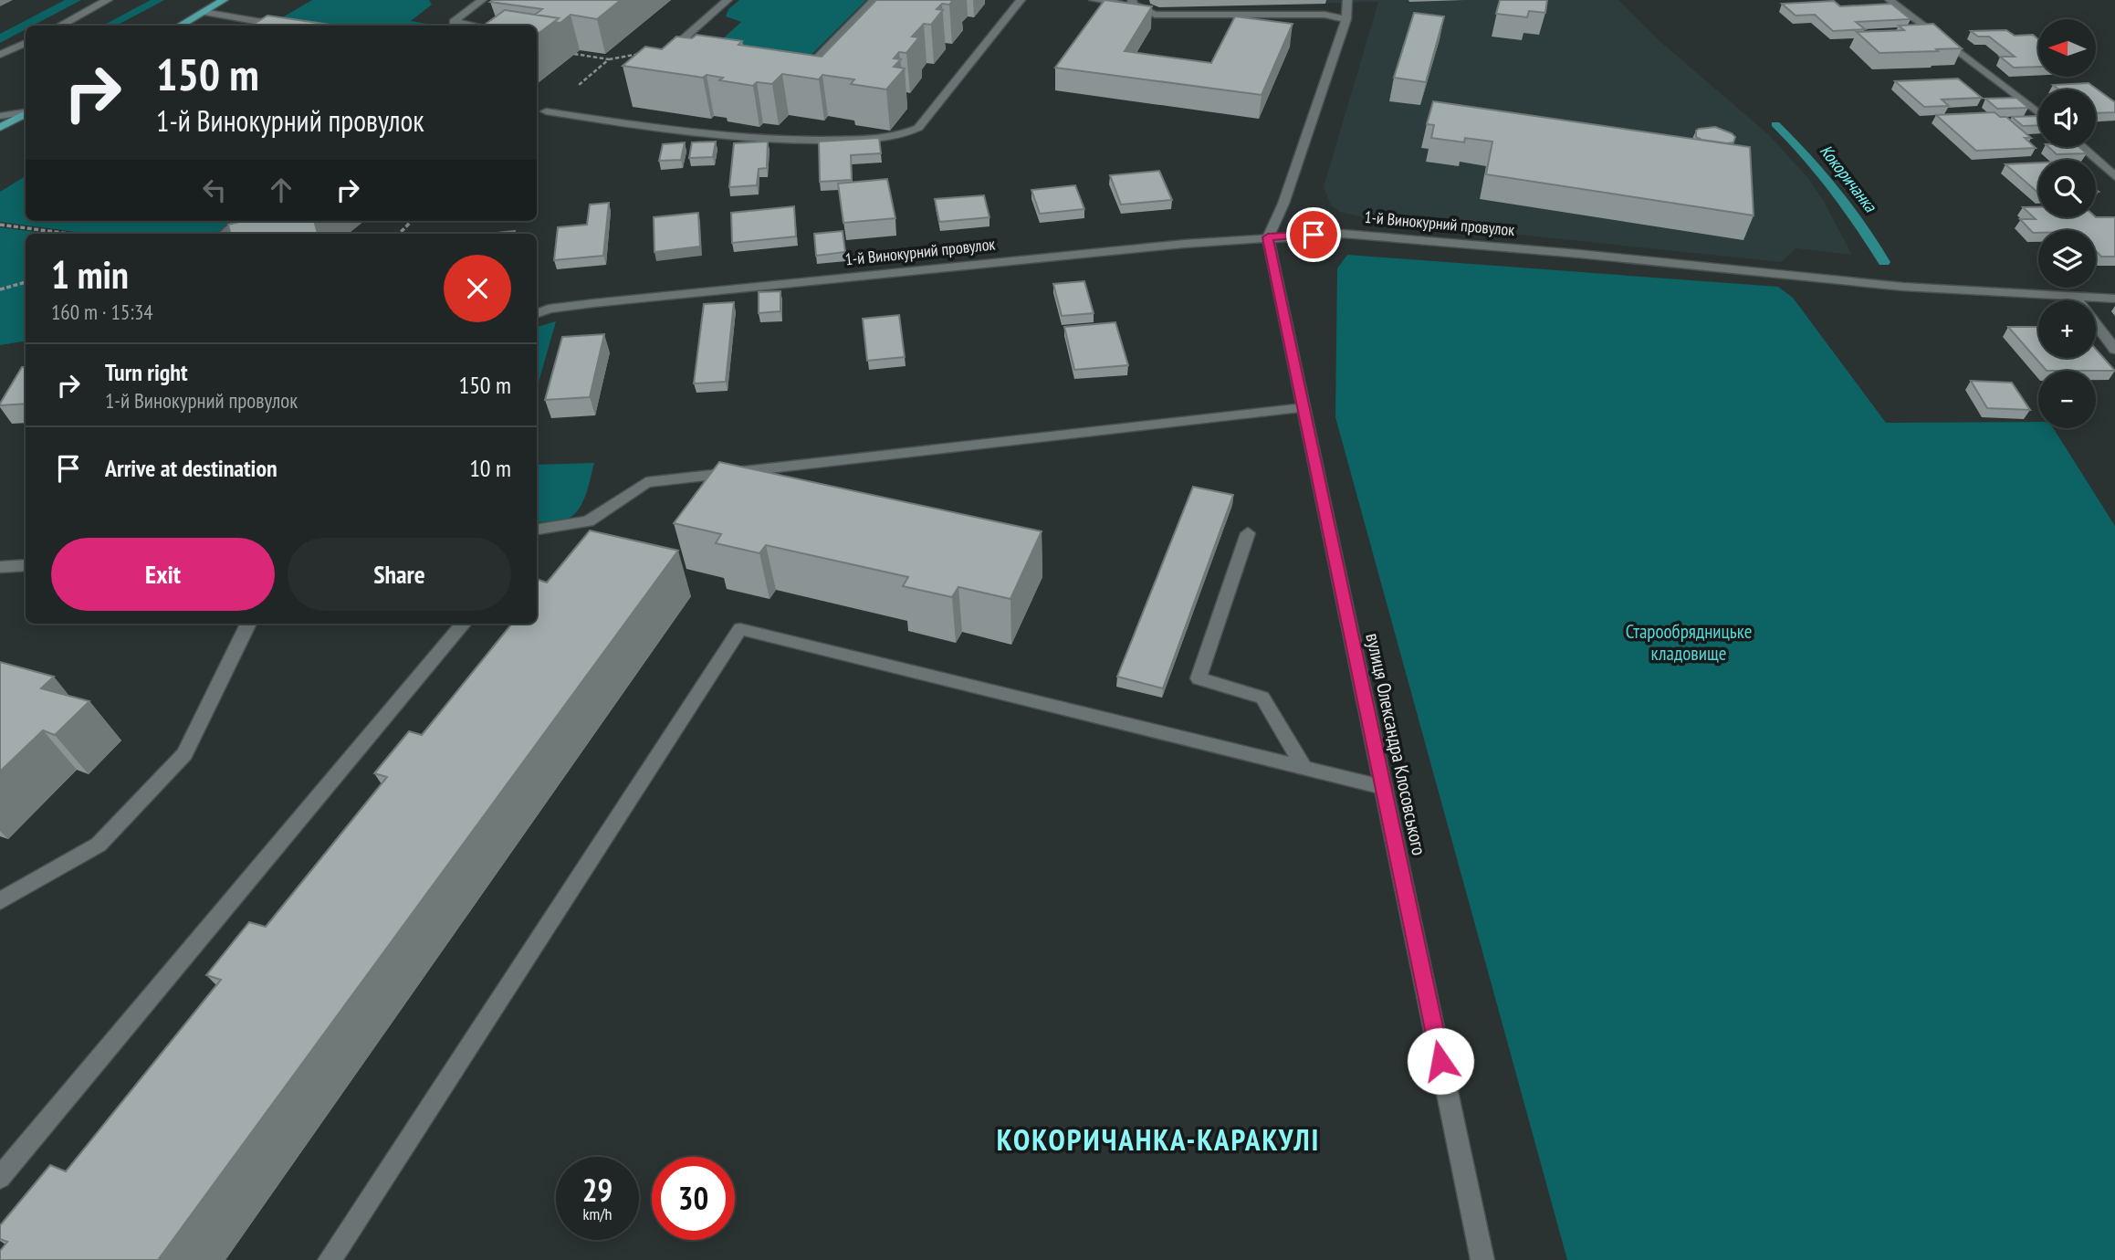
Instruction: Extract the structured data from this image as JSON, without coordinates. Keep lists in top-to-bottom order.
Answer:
{
  "streets": {
    "street": ["1-й Винокурний провулок", "вулиця Олександра Клосовського"]
  },
  "crossings": [
    ["1-й Винокурний провулок", "вулиця Олександра Клосовського"]
  ],
  "districts": ["КОКОРИЧАНКА-КАРАКУЛІ"],
  "water": ["Кокоричанка"],
  "parks": ["Старообрядницьке кладовище"],
  "north": "left",
  "page": {
    "map_buttons": ["+", "−"],
    "turn": ["150 m", "1-й Винокурний провулок"],
    "heading": ["1 min", "160 m · 15:34"],
    "list": [
      {
        "name": "Turn right",
        "note": "1-й Винокурний провулок",
        "value": "150 m"
      },
      {
        "name": "Arrive at destination",
        "value": "10 m"
      }
    ],
    "buttons": ["Exit", "Share"],
    "speed": "29 km/h",
    "limit": "30"
  }
}
